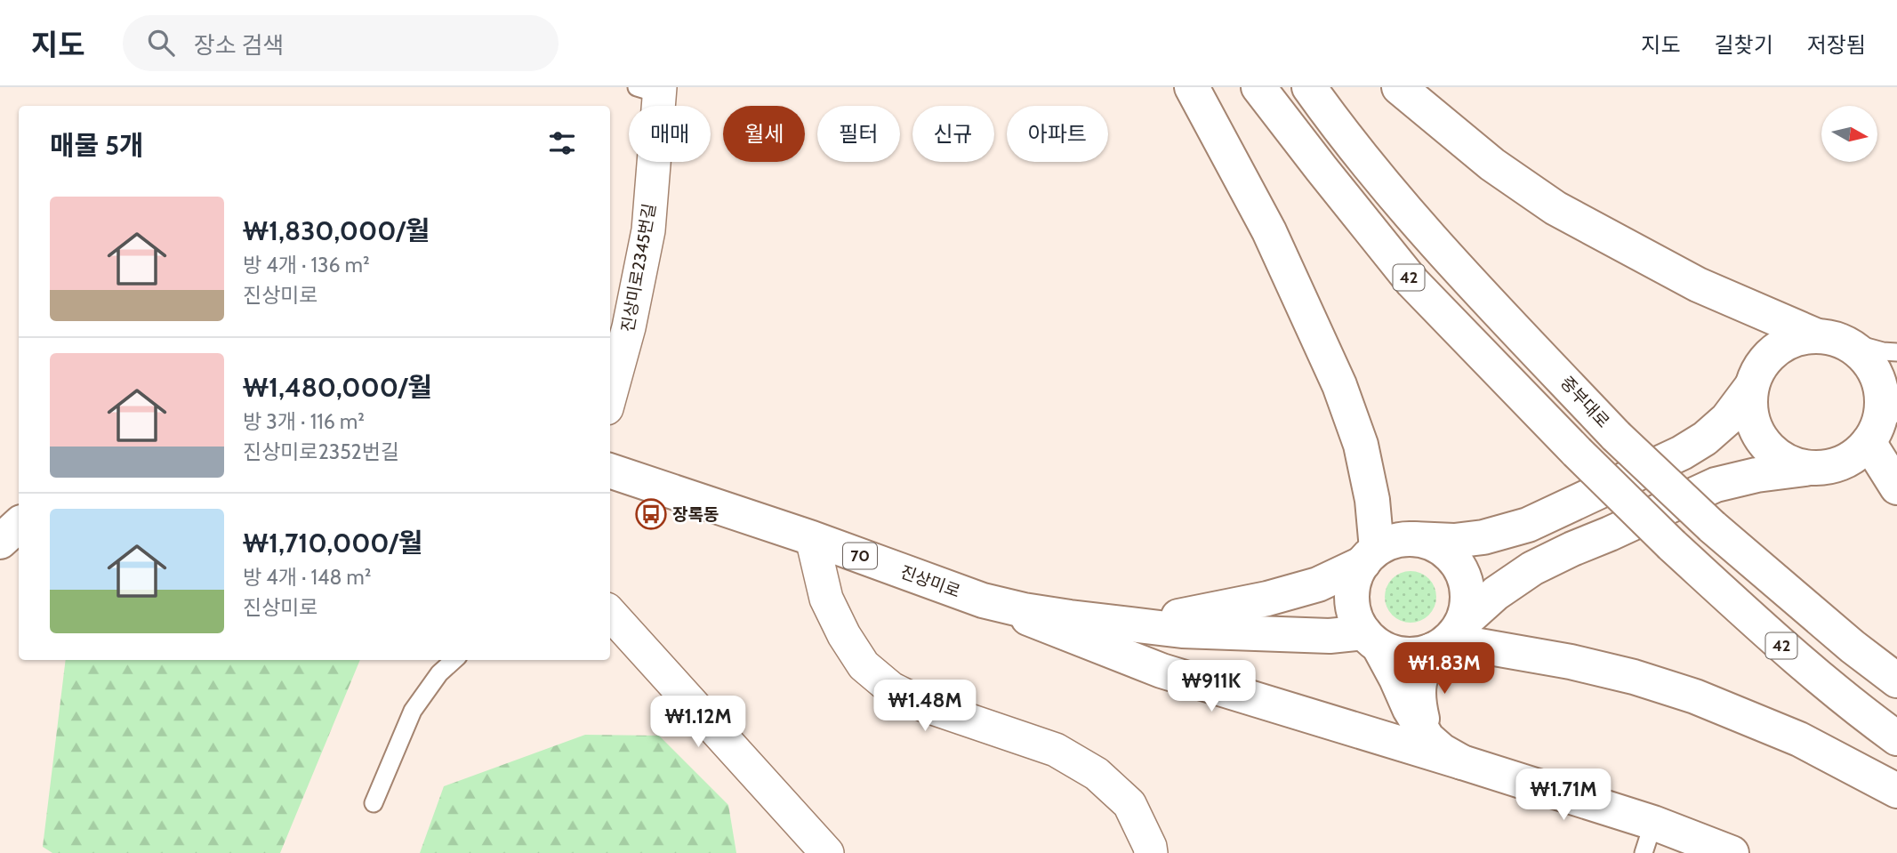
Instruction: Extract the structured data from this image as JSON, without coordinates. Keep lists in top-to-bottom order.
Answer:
{
  "streets": {
    "main road": [
      "42",
      "중부대로",
      "70",
      "진상미로"
    ],
    "street": ["진상미로2345번길"]
  },
  "places": {
    "bus stop": ["장록동"]
  },
  "north": "right",
  "page": {
    "header": "지도",
    "search": "장소 검색",
    "nav": ["지도", "길찾기", "저장됨"],
    "chip": [
      "매매",
      "월세",
      "필터",
      "신규",
      "아파트"
    ],
    "heading": "매물 5개",
    "list": [
      {
        "name": "₩1,830,000/월",
        "note": "방 4개 · 136 m² · 진상미로"
      },
      {
        "name": "₩1,480,000/월",
        "note": "방 3개 · 116 m² · 진상미로2352번길"
      },
      {
        "name": "₩1,710,000/월",
        "note": "방 4개 · 148 m² · 진상미로"
      }
    ],
    "price": [
      "₩1.83M",
      "₩911K",
      "₩1.48M",
      "₩1.12M",
      "₩1.71M"
    ]
  }
}
